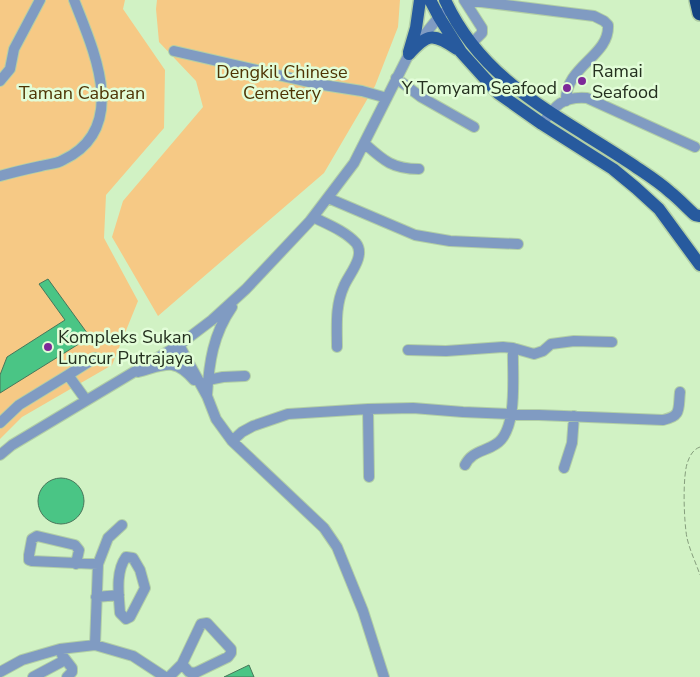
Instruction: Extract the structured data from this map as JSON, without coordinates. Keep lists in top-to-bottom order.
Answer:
{
  "parks": ["Dengkil Chinese Cemetery", "Taman Cabaran"],
  "places": ["Ramai Seafood", "Y Tomyam Seafood", "Kompleks Sukan Luncur Putrajaya"]
}
